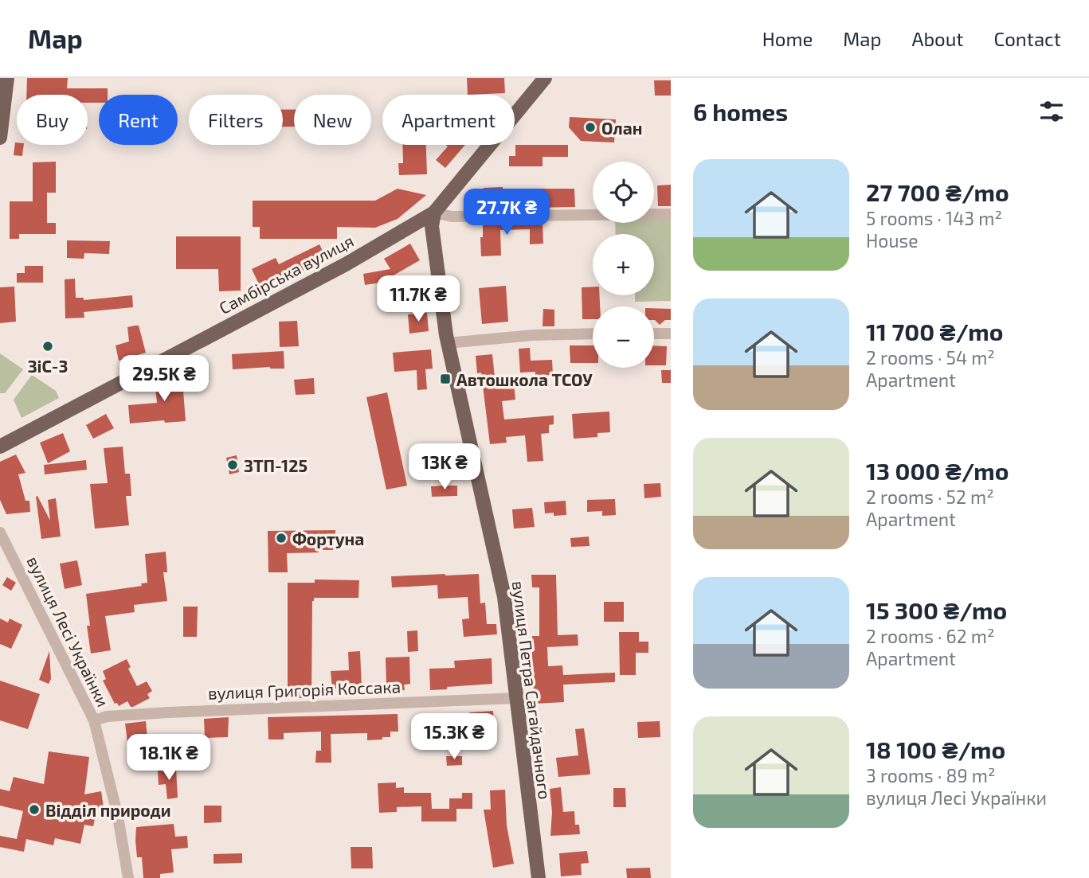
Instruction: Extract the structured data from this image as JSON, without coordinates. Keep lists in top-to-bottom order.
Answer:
{
  "streets": {
    "main road": ["Самбірська вулиця", "вулиця Петра Сагайдачного"],
    "street": ["вулиця Лесі Українки", "вулиця Григорія Коссака"]
  },
  "crossings": [
    ["Самбірська вулиця", "вулиця Петра Сагайдачного"],
    ["вулиця Лесі Українки", "вулиця Григорія Коссака"],
    ["вулиця Григорія Коссака", "вулиця Петра Сагайдачного"]
  ],
  "places": {
    "other": [
      "Олан",
      "ЗіС-3",
      "ЗТП-125",
      "Фортуна",
      "Відділ природи"
    ],
    "transit": ["Автошкола ТСОУ"]
  },
  "page": {
    "header": "Map",
    "nav": [
      "Home",
      "Map",
      "About",
      "Contact"
    ],
    "heading": "6 homes",
    "chip": [
      "Buy",
      "Rent",
      "Filters",
      "New",
      "Apartment"
    ],
    "list": [
      {
        "name": "27 700 ₴/mo",
        "note": "5 rooms · 143 m² · House"
      },
      {
        "name": "11 700 ₴/mo",
        "note": "2 rooms · 54 m² · Apartment"
      },
      {
        "name": "13 000 ₴/mo",
        "note": "2 rooms · 52 m² · Apartment"
      },
      {
        "name": "15 300 ₴/mo",
        "note": "2 rooms · 62 m² · Apartment"
      },
      {
        "name": "18 100 ₴/mo",
        "note": "3 rooms · 89 m² · вулиця Лесі Українки"
      }
    ],
    "map_buttons": ["+", "−"],
    "price": [
      "27.7K ₴",
      "11.7K ₴",
      "29.5K ₴",
      "13K ₴",
      "15.3K ₴",
      "18.1K ₴"
    ]
  }
}
